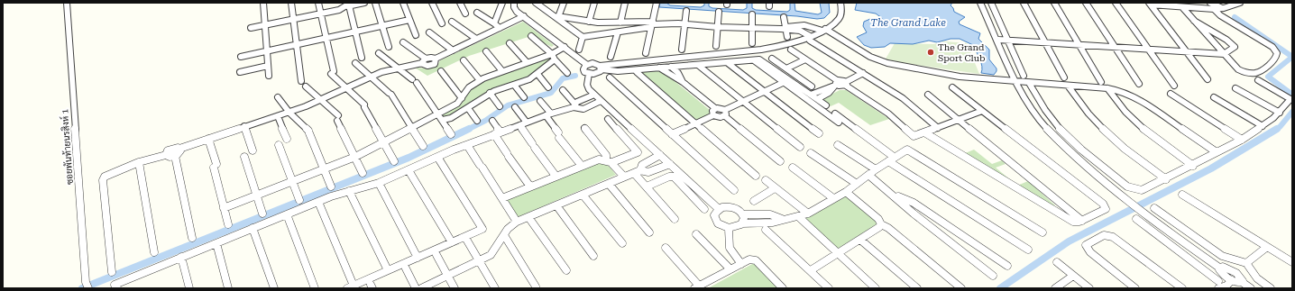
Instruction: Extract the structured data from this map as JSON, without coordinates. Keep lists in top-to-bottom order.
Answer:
{
  "streets": {
    "street": ["ซอยพันท้ายนรสิงห์ 1"]
  },
  "water": ["The Grand Lake"],
  "places": ["The Grand Sport Club"]
}
